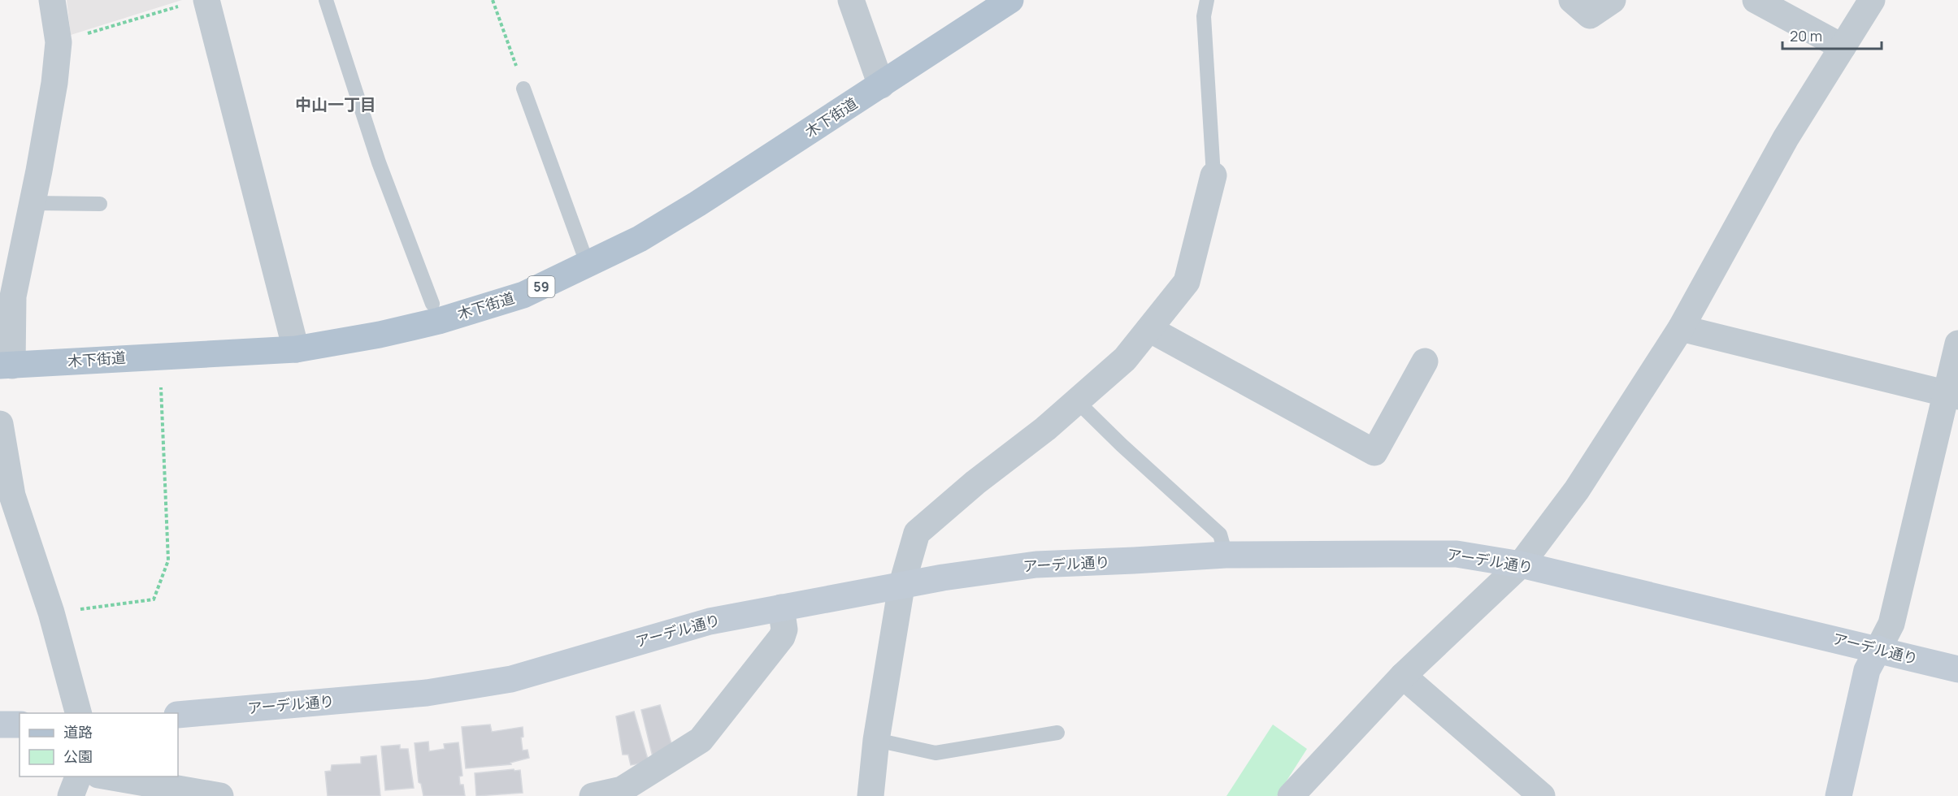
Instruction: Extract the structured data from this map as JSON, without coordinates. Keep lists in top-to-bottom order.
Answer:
{
  "streets": {
    "main road": ["木下街道", "59"],
    "street": ["アーデル通り"]
  },
  "districts": ["中山一丁目"],
  "legend": ["道路", "公園"],
  "scale_bar": "20 m"
}
